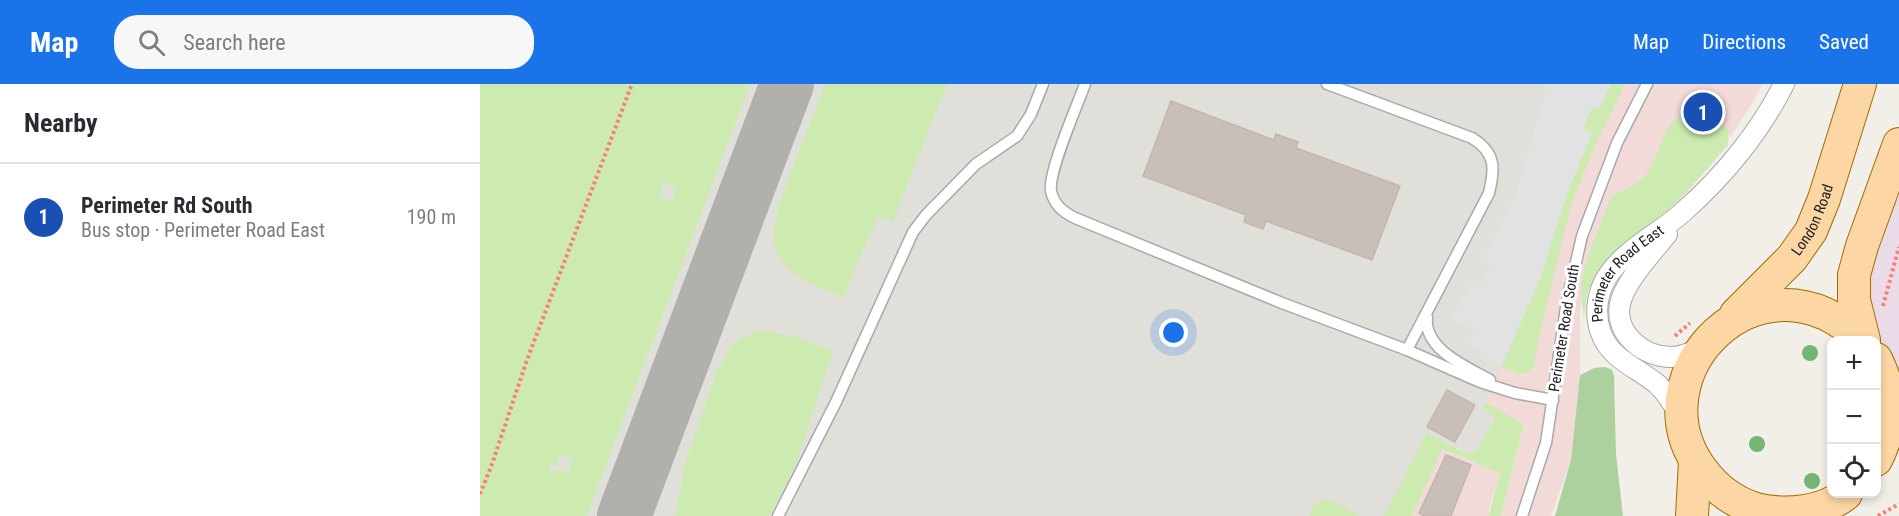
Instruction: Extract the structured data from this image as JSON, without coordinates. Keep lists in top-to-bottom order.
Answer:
{
  "streets": {
    "main road": ["London Road"],
    "street": ["Perimeter Road East"],
    "lane": ["Perimeter Road South"]
  },
  "crossings": [
    ["London Road", "Perimeter Road East"]
  ],
  "page": {
    "header": "Map",
    "search": "Search here",
    "nav": ["Map", "Directions", "Saved"],
    "heading": "Nearby",
    "pins": "1",
    "list": [
      {
        "mark": "1",
        "name": "Perimeter Rd South",
        "note": "Bus stop · Perimeter Road East",
        "value": "190 m"
      }
    ],
    "map_buttons": ["+", "−"]
  }
}
